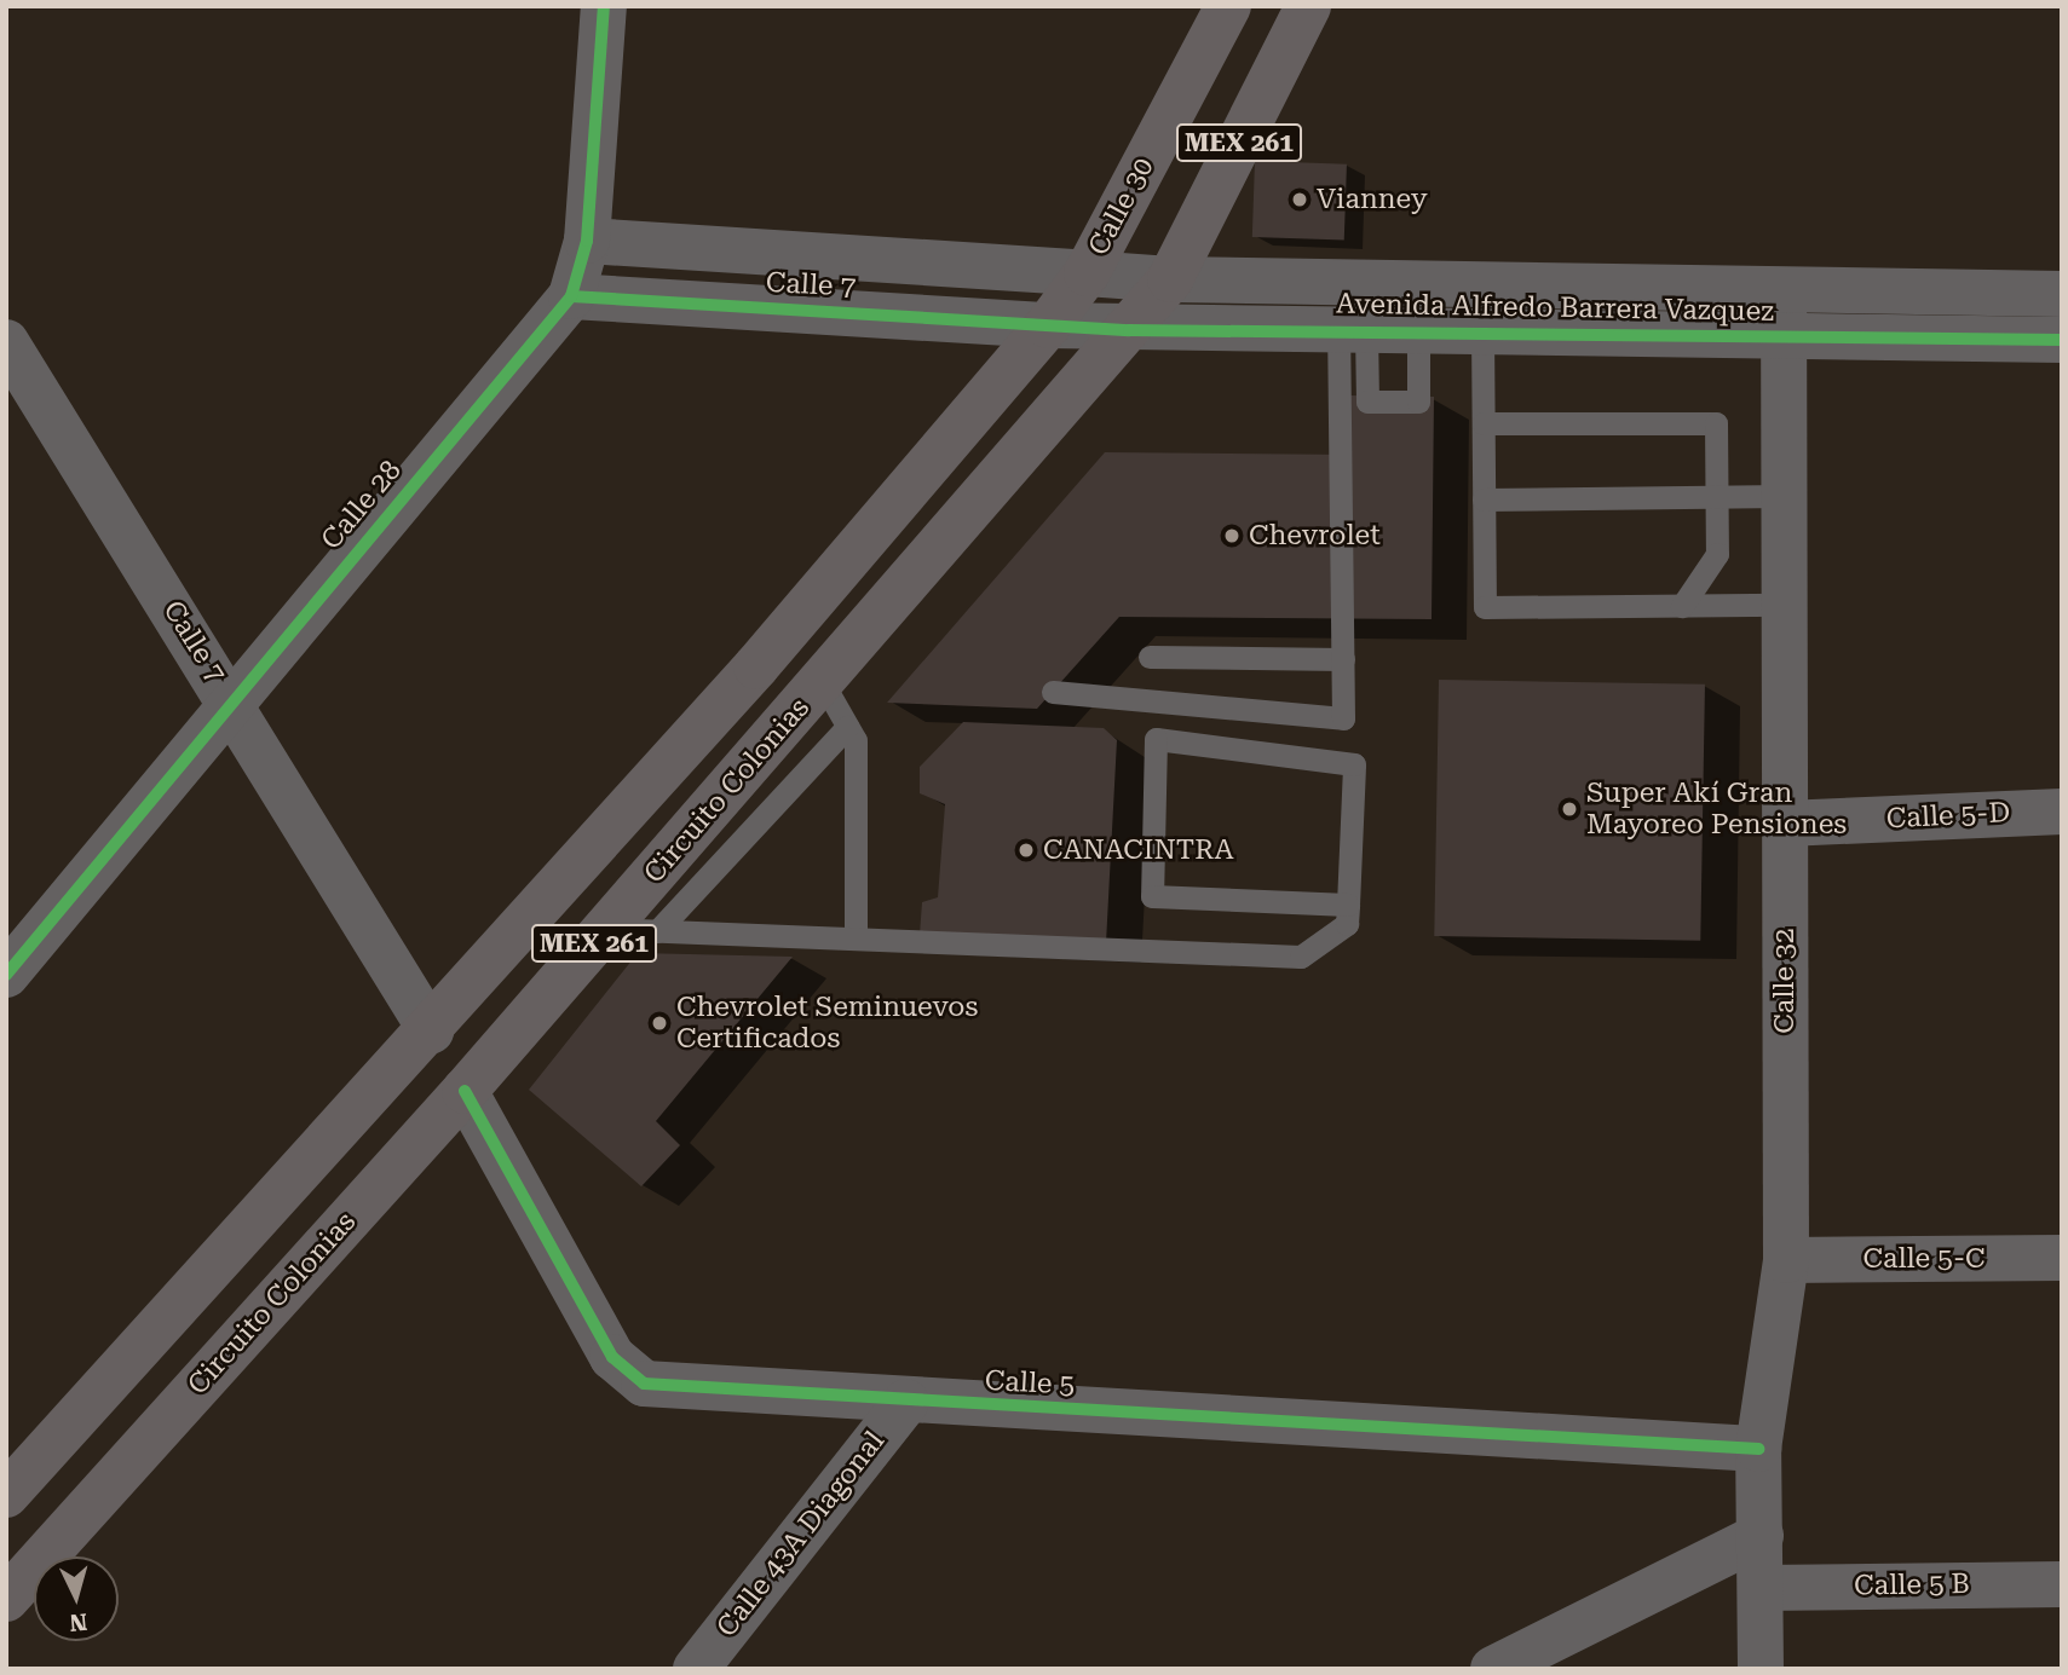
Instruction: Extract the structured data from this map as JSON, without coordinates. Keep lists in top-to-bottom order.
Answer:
{
  "streets": {
    "main road": ["MEX 261", "Calle 30", "Circuito Colonias"],
    "street": [
      "Calle 7",
      "Avenida Alfredo Barrera Vazquez",
      "Calle 28",
      "Calle 5-D",
      "Calle 32",
      "Calle 5-C",
      "Calle 5",
      "Calle 43A Diagonal",
      "Calle 5 B"
    ]
  },
  "crossings": [
    ["MEX 261", "Calle 30"],
    ["MEX 261", "Calle 7"],
    ["MEX 261", "Avenida Alfredo Barrera Vazquez"],
    ["MEX 261", "Circuito Colonias"],
    ["Calle 30", "Calle 7"],
    ["Calle 30", "Avenida Alfredo Barrera Vazquez"],
    ["Calle 7", "Avenida Alfredo Barrera Vazquez"],
    ["Calle 7", "Calle 28"],
    ["Avenida Alfredo Barrera Vazquez", "Circuito Colonias"],
    ["Avenida Alfredo Barrera Vazquez", "Calle 32"],
    ["Circuito Colonias", "Calle 5"],
    ["Calle 5-D", "Calle 32"],
    ["Calle 32", "Calle 5-C"],
    ["Calle 32", "Calle 5"],
    ["Calle 32", "Calle 5 B"],
    ["Calle 5", "Calle 43A Diagonal"]
  ],
  "places": [
    "Vianney",
    "Chevrolet",
    "Super Akí Gran Mayoreo Pensiones",
    "CANACINTRA",
    "Chevrolet Seminuevos Certificados"
  ],
  "north": "bottom"
}
